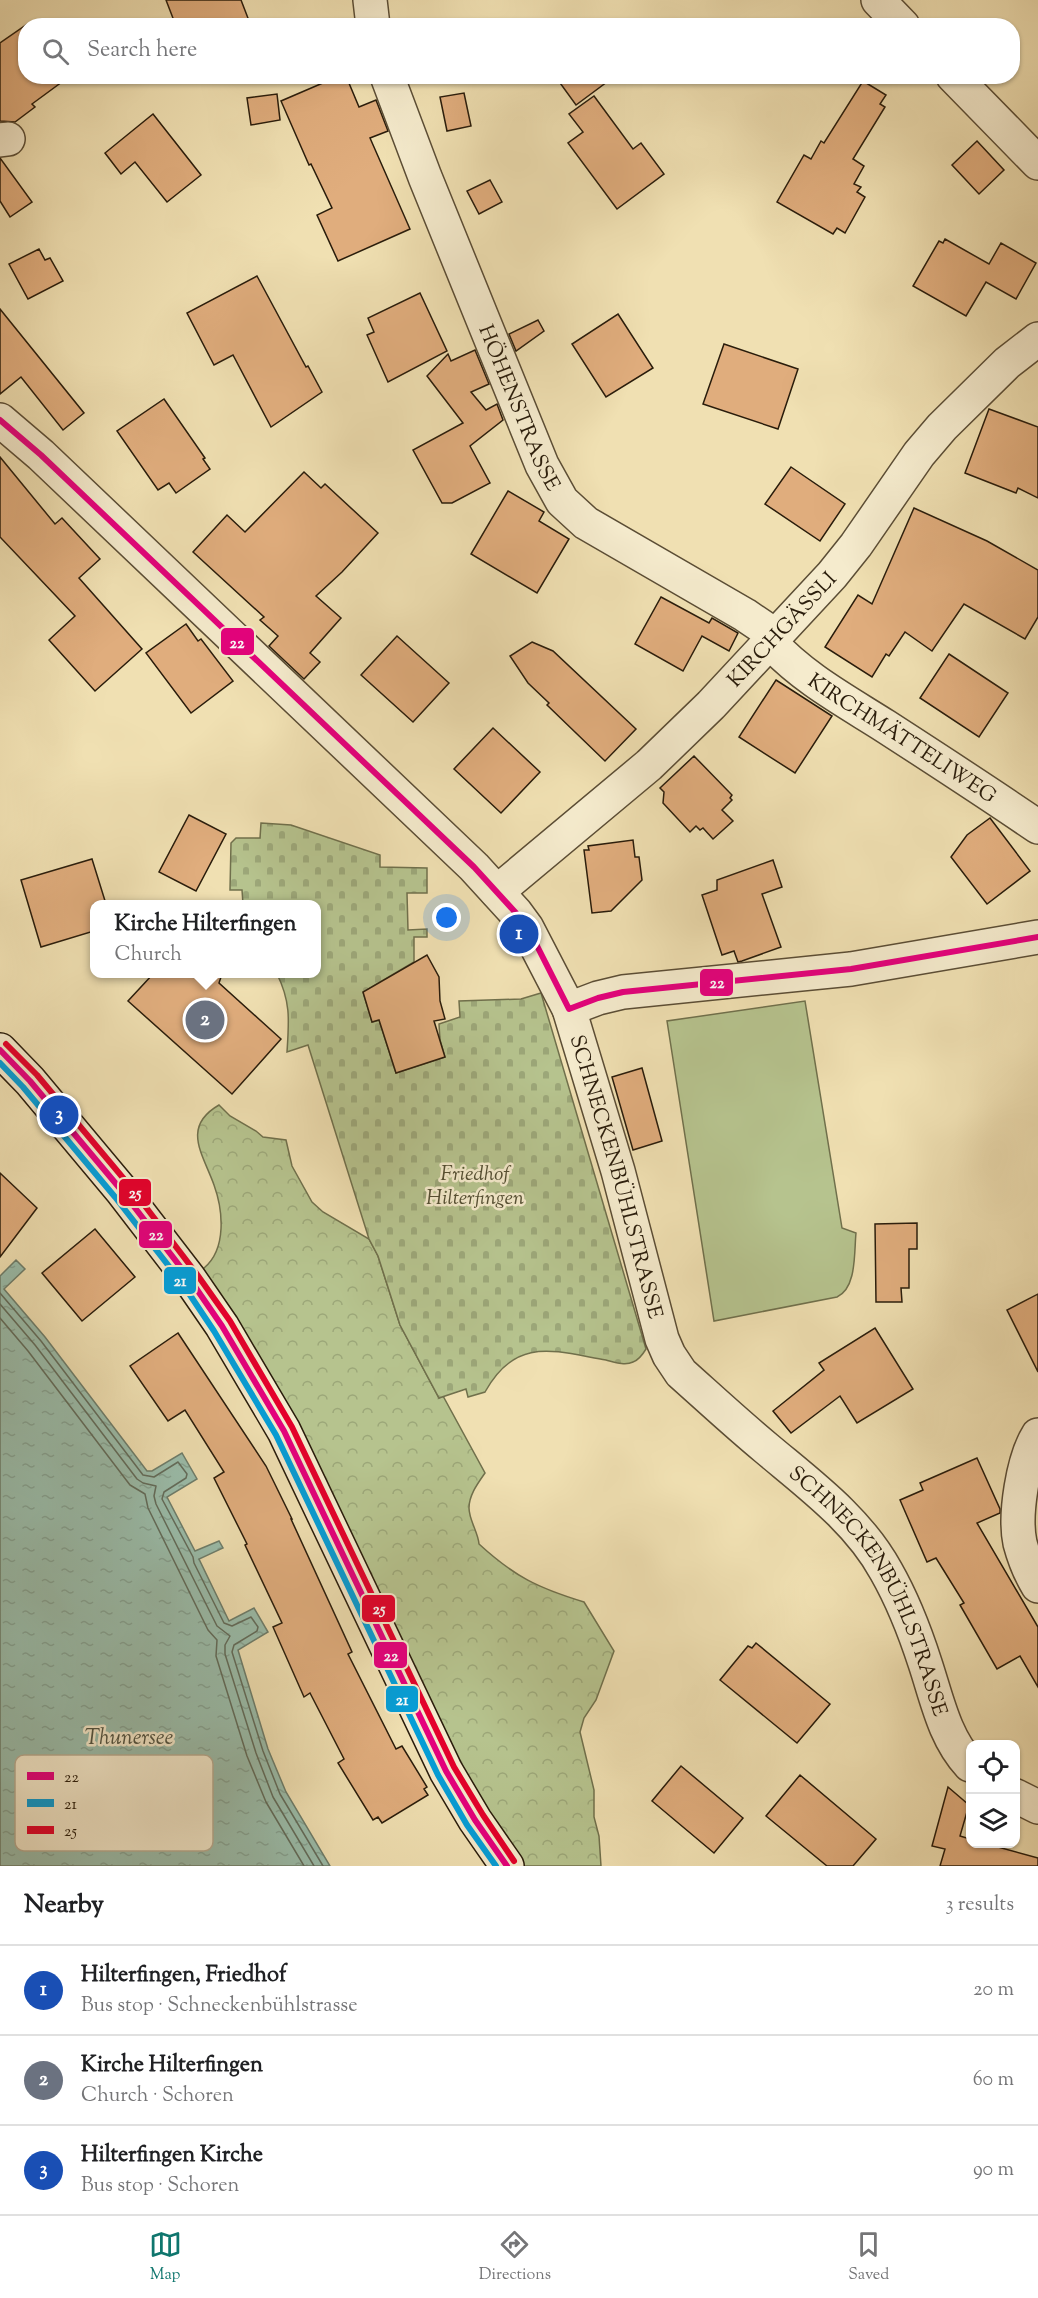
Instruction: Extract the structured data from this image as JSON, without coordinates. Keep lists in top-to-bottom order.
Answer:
{
  "streets": {
    "street": [
      "HÖHENSTRASSE",
      "KIRCHGÄSSLI",
      "KIRCHMÄTTELIWEG",
      "SCHNECKENBÜHLSTRASSE"
    ]
  },
  "crossings": [
    ["HÖHENSTRASSE", "KIRCHGÄSSLI"],
    ["HÖHENSTRASSE", "KIRCHMÄTTELIWEG"],
    ["KIRCHGÄSSLI", "KIRCHMÄTTELIWEG"],
    ["KIRCHGÄSSLI", "SCHNECKENBÜHLSTRASSE"]
  ],
  "water": ["Thunersee"],
  "parks": ["Friedhof Hilterfingen"],
  "lines": ["transit line 22", "transit line 25", "transit line 21"],
  "legend": ["22", "21", "25"],
  "page": {
    "search": "Search here",
    "popup": ["Kirche Hilterfingen", "Church"],
    "pins": ["1", "2", "3"],
    "heading": ["Nearby", "3 results"],
    "list": [
      {
        "mark": "1",
        "name": "Hilterfingen, Friedhof",
        "note": "Bus stop · Schneckenbühlstrasse",
        "value": "20 m"
      },
      {
        "mark": "2",
        "name": "Kirche Hilterfingen",
        "note": "Church · Schoren",
        "value": "60 m"
      },
      {
        "mark": "3",
        "name": "Hilterfingen Kirche",
        "note": "Bus stop · Schoren",
        "value": "90 m"
      }
    ],
    "nav": ["Map", "Directions", "Saved"]
  }
}
